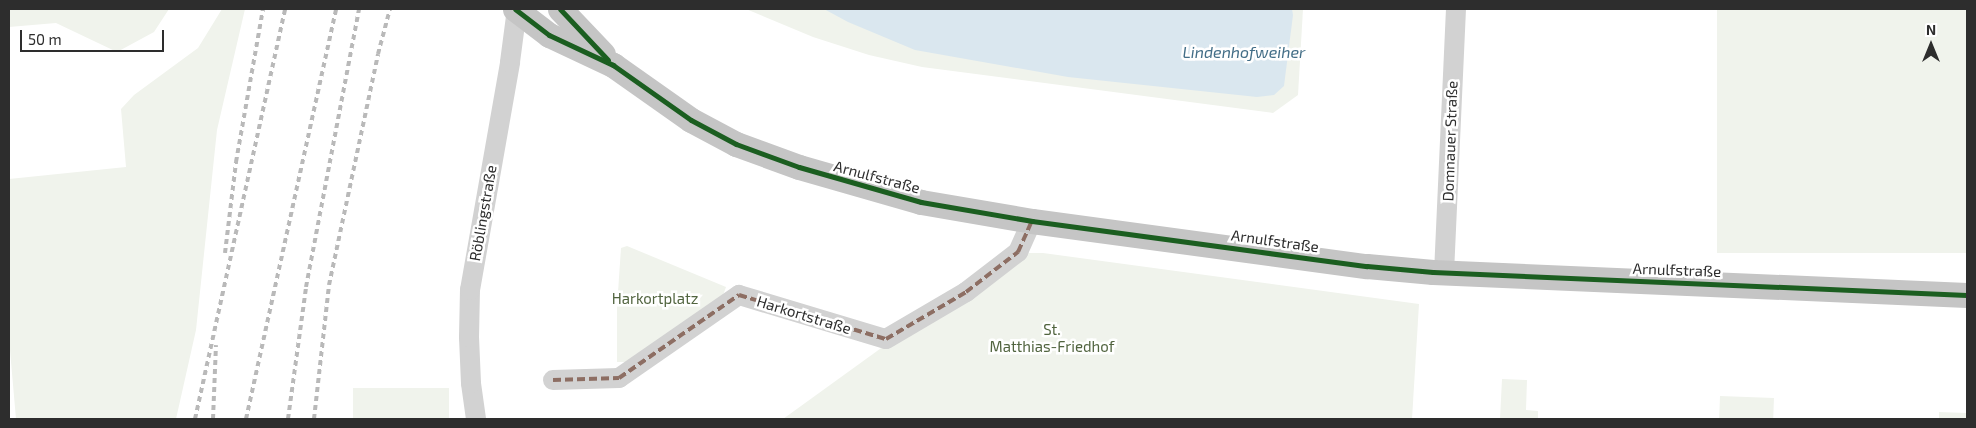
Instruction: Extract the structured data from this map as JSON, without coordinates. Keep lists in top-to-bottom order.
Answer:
{
  "streets": {
    "main road": ["Arnulfstraße"],
    "street": ["Domnauer Straße", "Röblingstraße", "Harkortstraße"]
  },
  "crossings": [
    ["Domnauer Straße", "Arnulfstraße"],
    ["Arnulfstraße", "Röblingstraße"],
    ["Arnulfstraße", "Harkortstraße"]
  ],
  "water": ["Lindenhofweiher"],
  "parks": ["Harkortplatz", "St. Matthias-Friedhof"],
  "scale_bar": "50 m",
  "north": "top"
}
